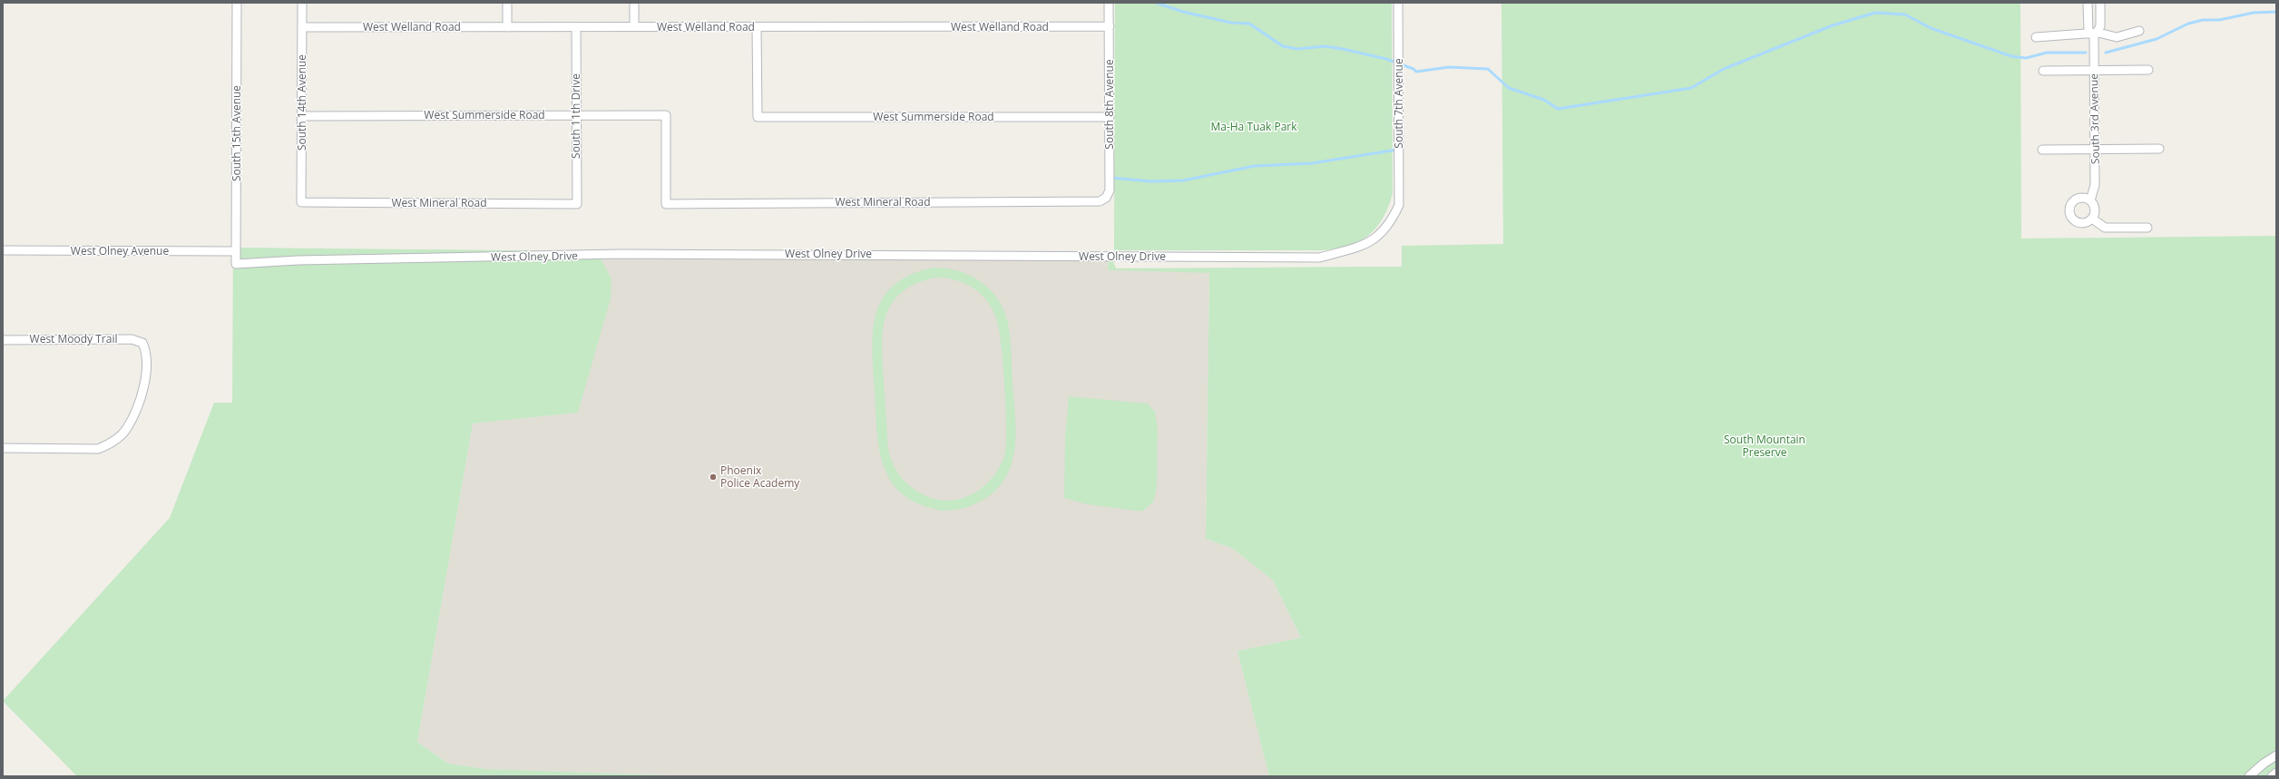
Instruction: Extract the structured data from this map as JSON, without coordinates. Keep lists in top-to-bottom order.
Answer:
{
  "streets": {
    "street": [
      "West Welland Road",
      "South 14th Avenue",
      "South 7th Avenue",
      "South 8th Avenue",
      "West Summerside Road",
      "South 11th Drive",
      "South 3rd Avenue",
      "South 15th Avenue",
      "West Mineral Road",
      "West Olney Avenue",
      "West Olney Drive",
      "West Moody Trail"
    ]
  },
  "crossings": [
    ["West Welland Road", "South 14th Avenue"],
    ["West Welland Road", "South 8th Avenue"],
    ["West Welland Road", "West Summerside Road"],
    ["West Welland Road", "South 11th Drive"],
    ["South 14th Avenue", "West Summerside Road"],
    ["South 14th Avenue", "West Mineral Road"],
    ["South 7th Avenue", "West Olney Drive"],
    ["South 8th Avenue", "West Summerside Road"],
    ["South 8th Avenue", "West Mineral Road"],
    ["West Summerside Road", "South 11th Drive"],
    ["West Summerside Road", "West Mineral Road"],
    ["South 11th Drive", "West Mineral Road"],
    ["South 15th Avenue", "West Olney Avenue"],
    ["South 15th Avenue", "West Olney Drive"]
  ],
  "parks": ["Ma-Ha Tuak Park", "South Mountain Preserve"],
  "places": ["Phoenix Police Academy"]
}
